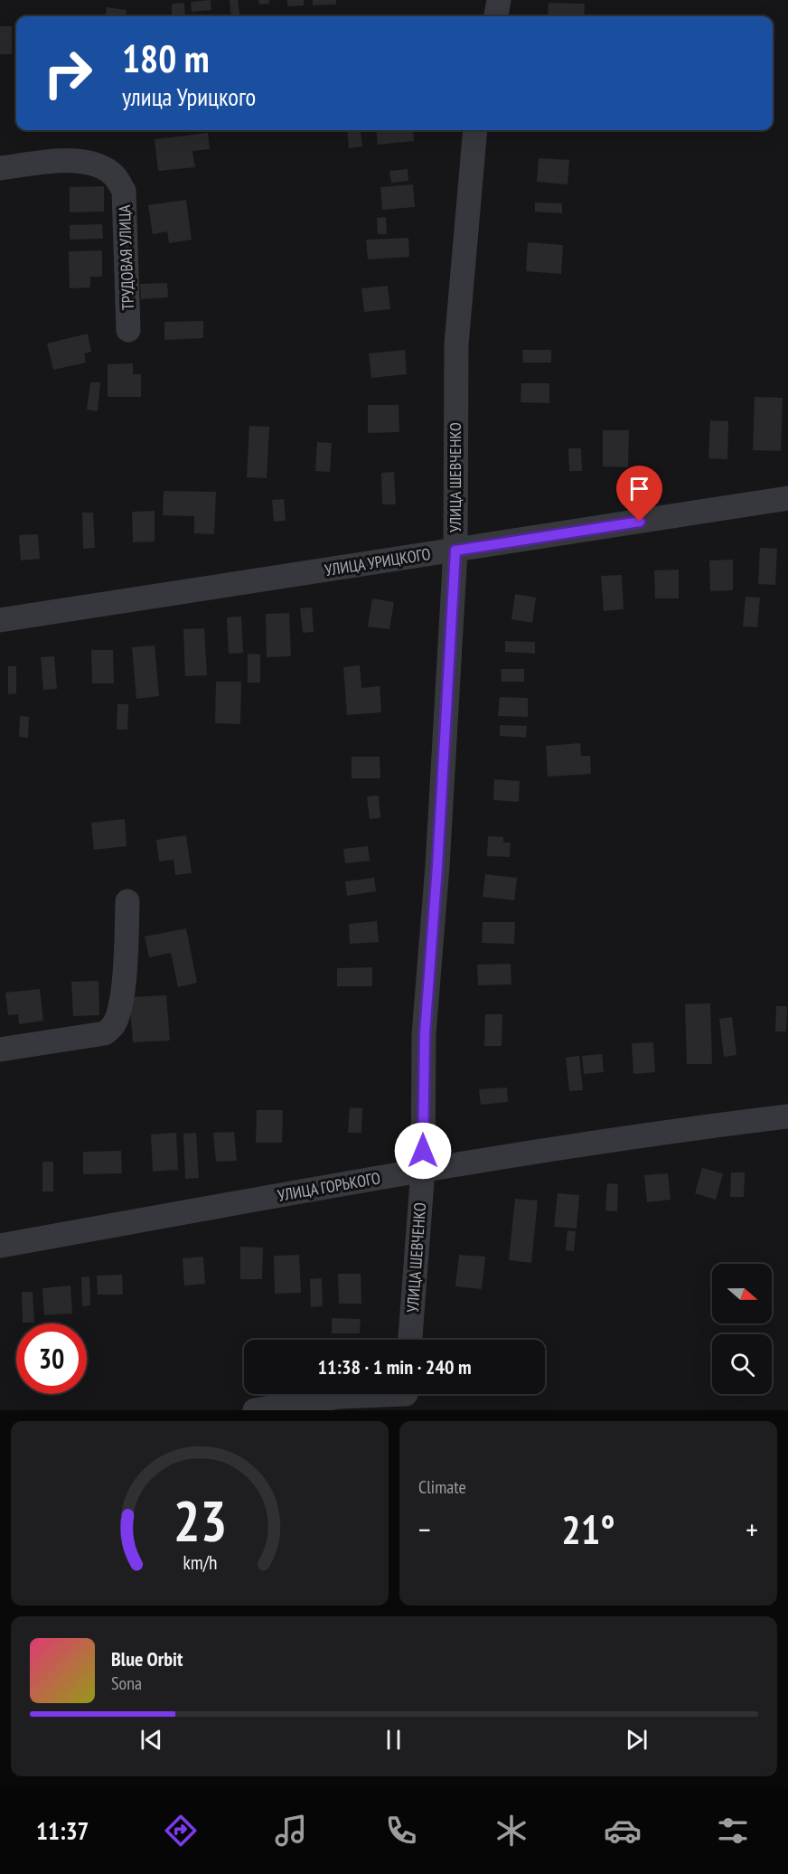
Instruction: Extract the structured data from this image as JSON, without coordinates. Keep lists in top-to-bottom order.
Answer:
{
  "streets": {
    "street": [
      "ТРУДОВАЯ УЛИЦА",
      "УЛИЦА ШЕВЧЕНКО",
      "УЛИЦА УРИЦКОГО",
      "УЛИЦА ГОРЬКОГО"
    ]
  },
  "crossings": [
    ["УЛИЦА ШЕВЧЕНКО", "УЛИЦА УРИЦКОГО"],
    ["УЛИЦА ШЕВЧЕНКО", "УЛИЦА ГОРЬКОГО"]
  ],
  "north": "right",
  "page": {
    "turn": ["180 m", "улица Урицкого"],
    "limit": "30",
    "trip": "11:38 · 1 min · 240 m",
    "tile": "Climate",
    "heat": ["−", "21°", "+"],
    "song": ["Blue Orbit", "Sona"],
    "tabs": "11:37",
    "gauge": ["23", "km/h"]
  }
}
